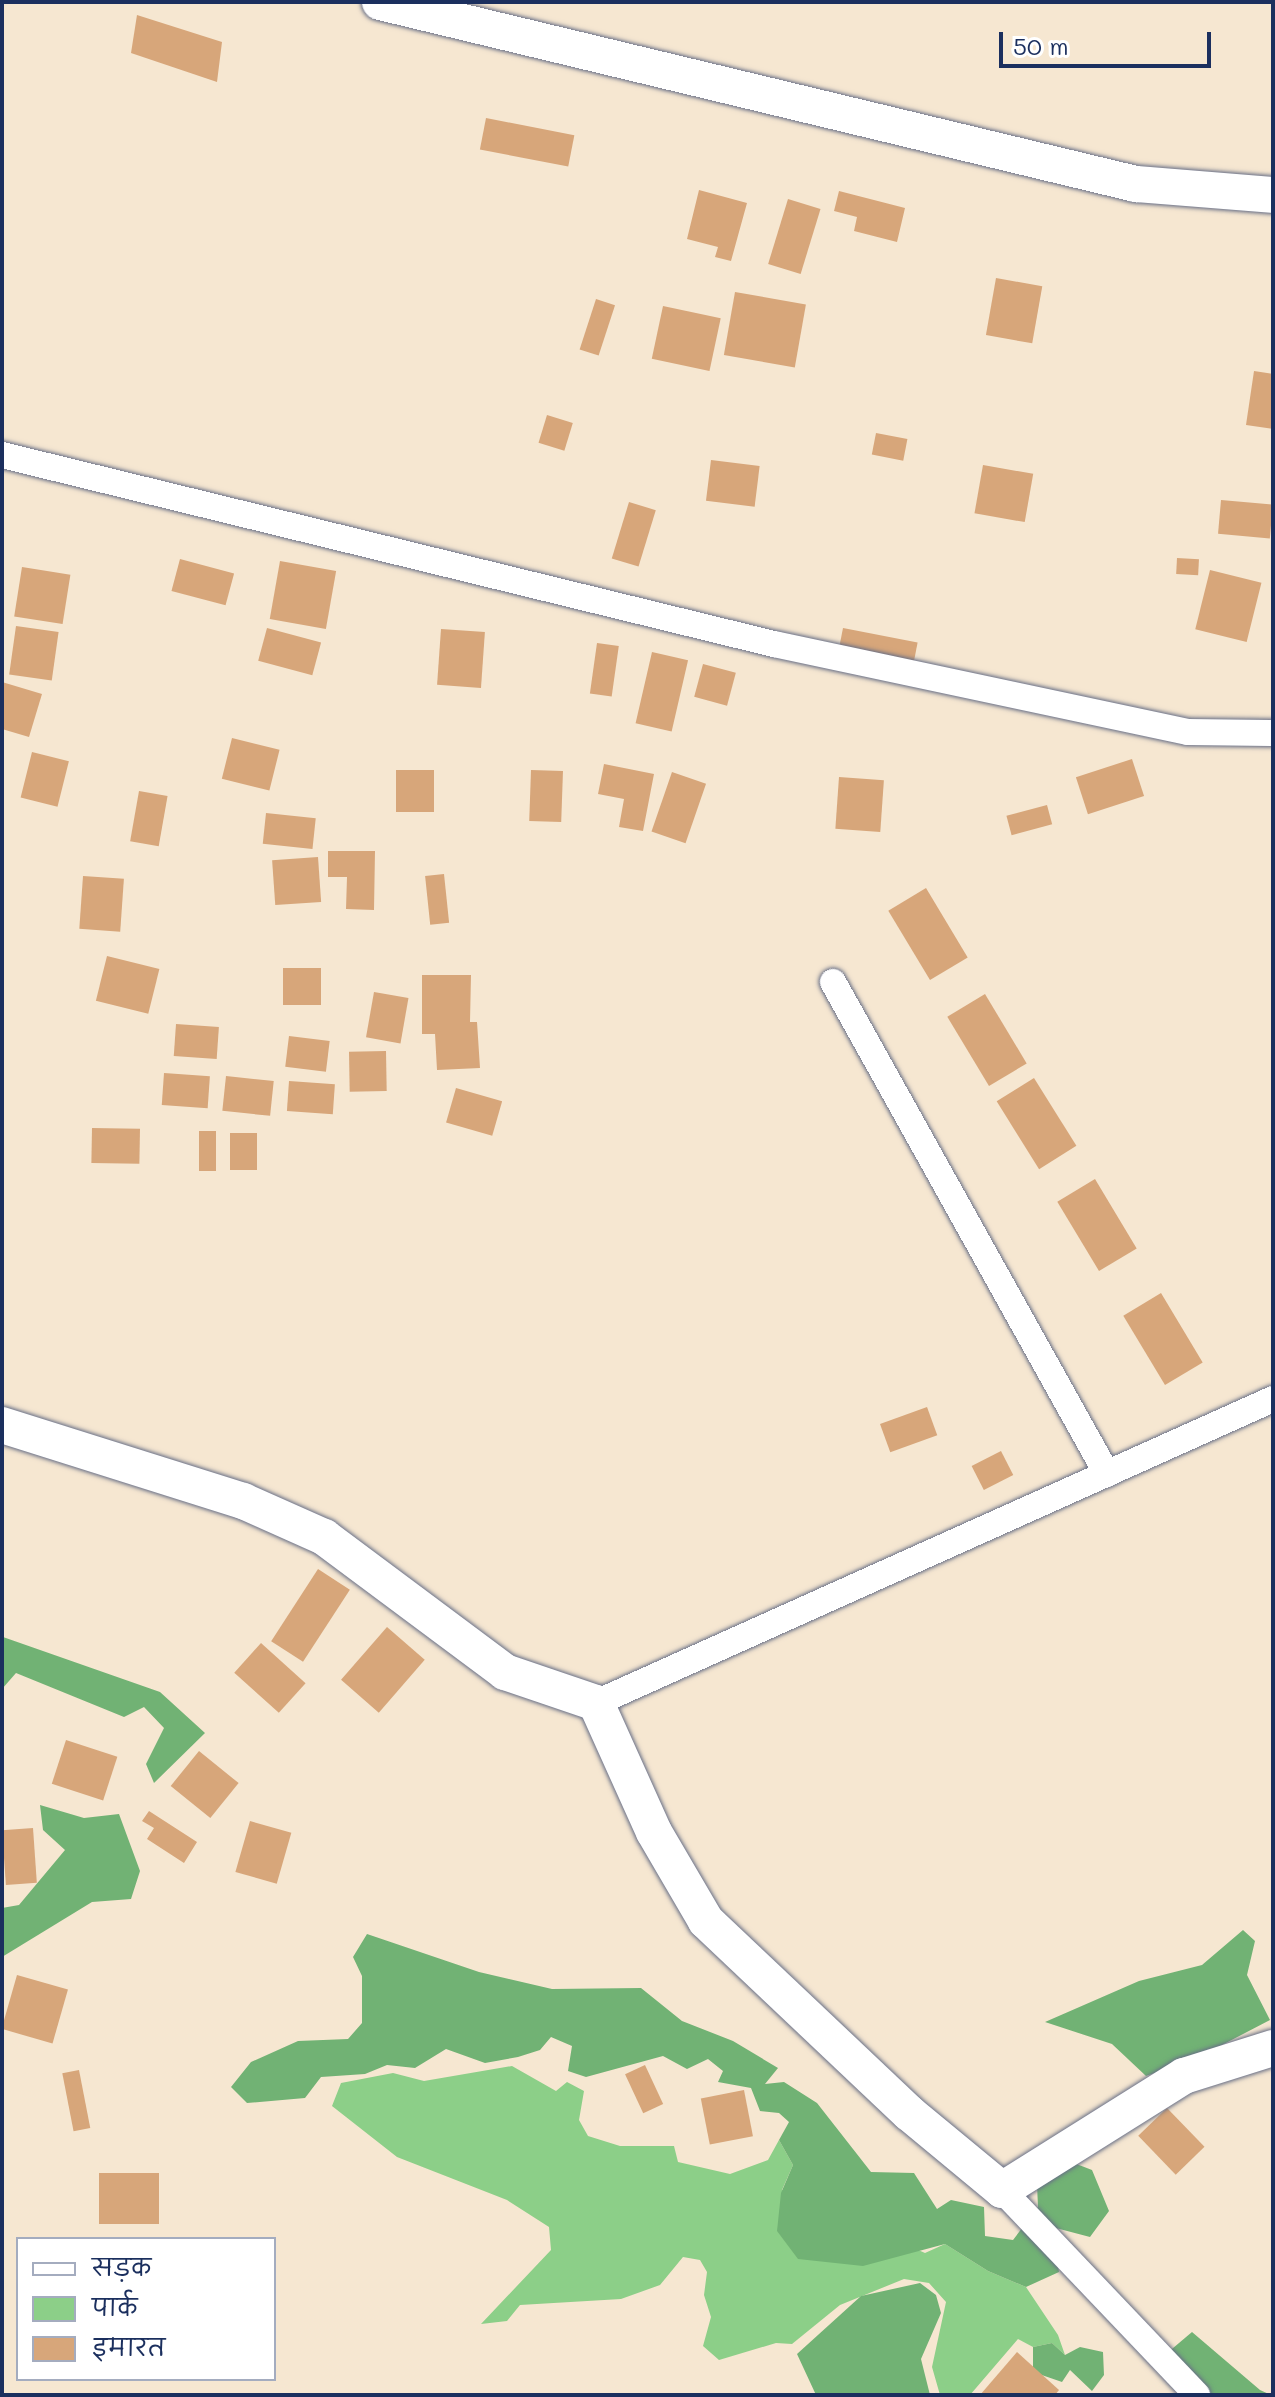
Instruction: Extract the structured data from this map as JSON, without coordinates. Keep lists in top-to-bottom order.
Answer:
{
  "legend": ["सड़क", "पार्क", "इमारत"],
  "scale_bar": "50 m"
}
